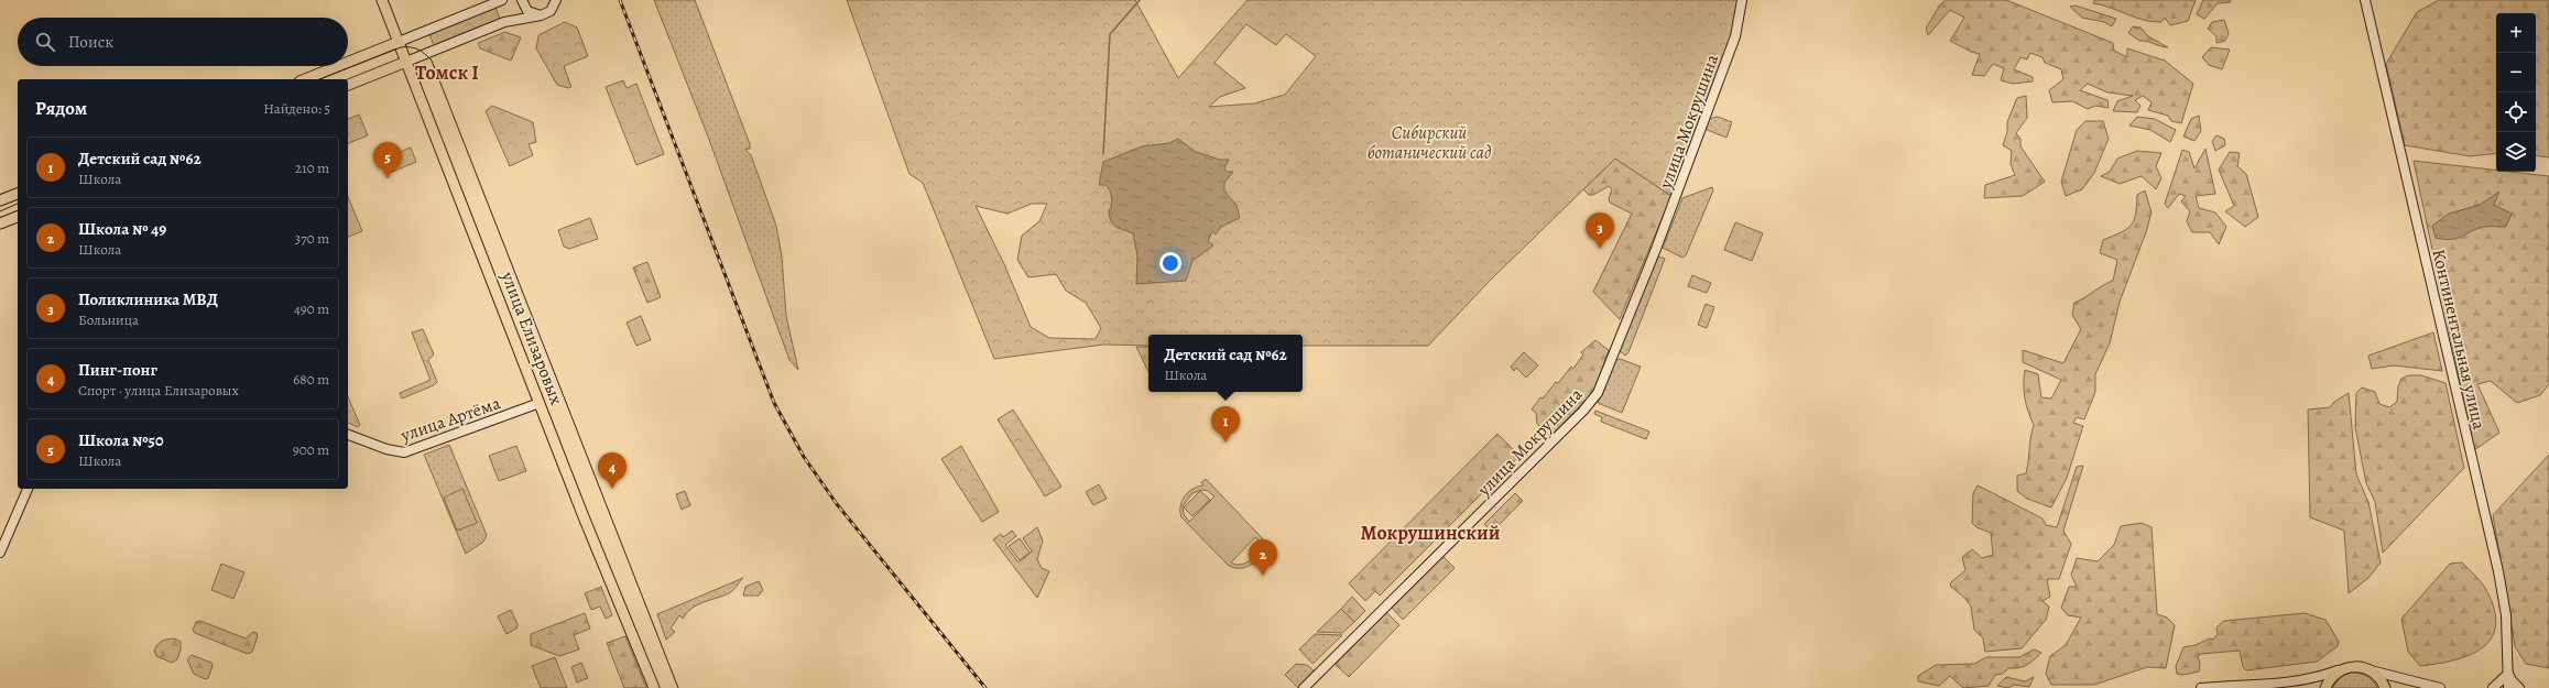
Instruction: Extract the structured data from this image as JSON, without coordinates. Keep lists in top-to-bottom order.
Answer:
{
  "streets": {
    "main road": ["улица Елизаровых"],
    "street": ["улица Мокрушина", "Континентальная улица", "улица Артёма"]
  },
  "crossings": [
    ["улица Елизаровых", "улица Артёма"]
  ],
  "districts": ["Томск I", "Мокрушинский"],
  "parks": ["Сибирский ботанический сад"],
  "page": {
    "map_buttons": ["+", "−"],
    "search": "Поиск",
    "heading": ["Рядом", "Найдено: 5"],
    "list": [
      {
        "mark": "1",
        "name": "Детский сад №62",
        "note": "Школа",
        "value": "210 m"
      },
      {
        "mark": "2",
        "name": "Школа № 49",
        "note": "Школа",
        "value": "370 m"
      },
      {
        "mark": "3",
        "name": "Поликлиника МВД",
        "note": "Больница",
        "value": "490 m"
      },
      {
        "mark": "4",
        "name": "Пинг-понг",
        "note": "Спорт · улица Елизаровых",
        "value": "680 m"
      },
      {
        "mark": "5",
        "name": "Школа №50",
        "note": "Школа",
        "value": "900 m"
      }
    ],
    "pins": [
      "5",
      "3",
      "1",
      "4",
      "2"
    ],
    "popup": ["Детский сад №62", "Школа"]
  }
}
